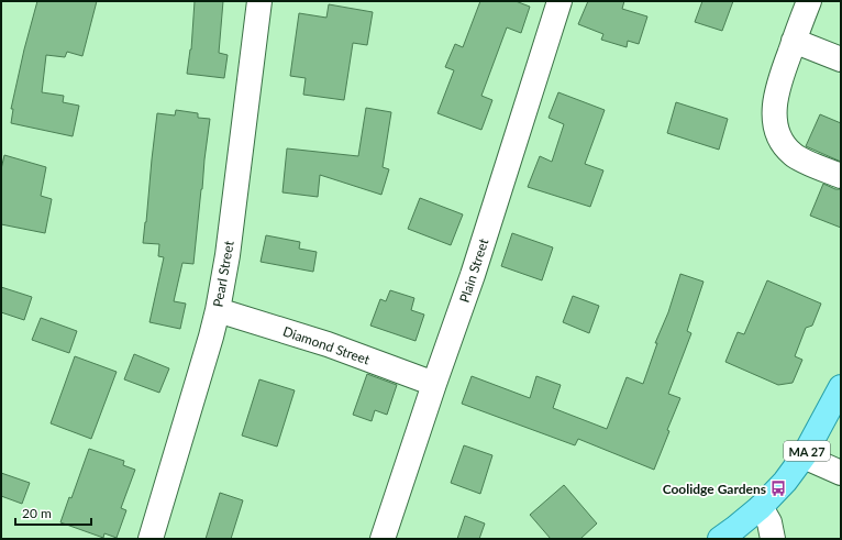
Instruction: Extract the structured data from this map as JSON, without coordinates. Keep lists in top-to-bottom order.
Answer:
{
  "streets": {
    "main road": ["MA 27"],
    "street": ["Plain Street", "Pearl Street", "Diamond Street"]
  },
  "crossings": [
    ["Plain Street", "Diamond Street"],
    ["Pearl Street", "Diamond Street"]
  ],
  "places": {
    "bus stop": ["Coolidge Gardens"]
  },
  "scale_bar": "20 m"
}
